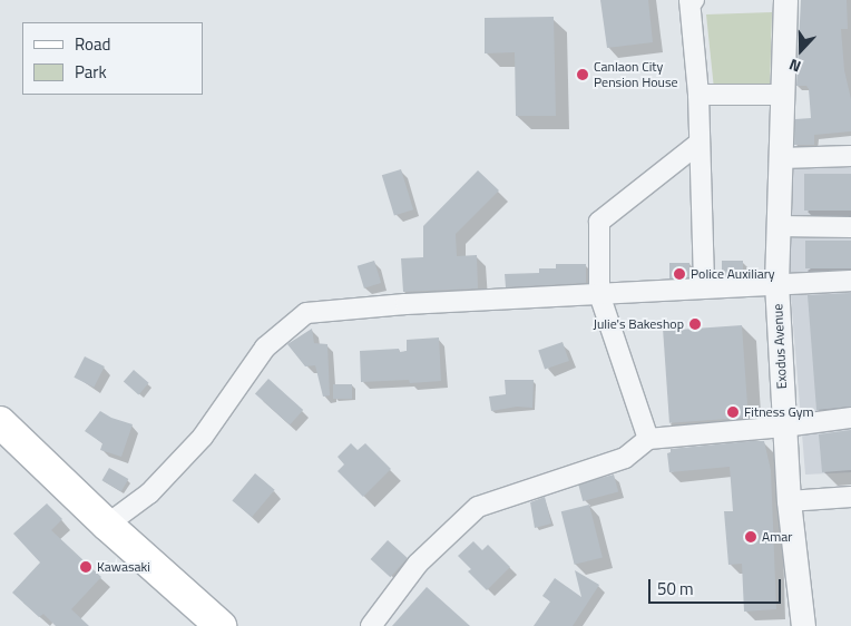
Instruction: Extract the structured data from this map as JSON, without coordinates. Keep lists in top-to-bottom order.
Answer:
{
  "streets": {
    "street": ["Exodus Avenue"]
  },
  "places": [
    "Canlaon City Pension House",
    "Police Auxiliary",
    "Julie's Bakeshop",
    "Fitness Gym",
    "Amar",
    "Kawasaki"
  ],
  "legend": ["Road", "Park"],
  "scale_bar": "50 m",
  "north": "bottom"
}
